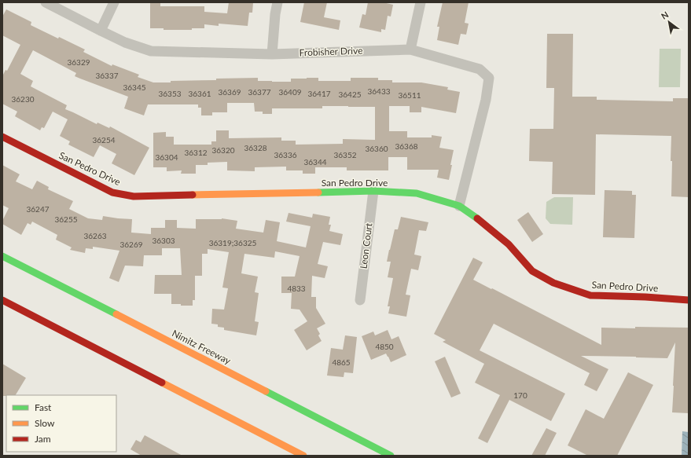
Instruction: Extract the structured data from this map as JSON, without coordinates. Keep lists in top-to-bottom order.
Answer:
{
  "streets": {
    "main road": ["San Pedro Drive", "Nimitz Freeway"],
    "street": ["Frobisher Drive", "Leon Court"]
  },
  "crossings": [
    ["Frobisher Drive", "San Pedro Drive"],
    ["San Pedro Drive", "Leon Court"]
  ],
  "house_numbers": [
    "36329",
    "36337",
    "36345",
    "36433",
    "36369",
    "36377",
    "36409",
    "36353",
    "36361",
    "36417",
    "36425",
    "36511",
    "36230",
    "36254",
    "36368",
    "36328",
    "36360",
    "36320",
    "36312",
    "36336",
    "36352",
    "36304",
    "36344",
    "36247",
    "36255",
    "36263",
    "36303",
    "36319;36325",
    "36269",
    "4833",
    "4850",
    "4865",
    "170"
  ],
  "legend": ["Fast", "Slow", "Jam"],
  "north": "top left"
}
